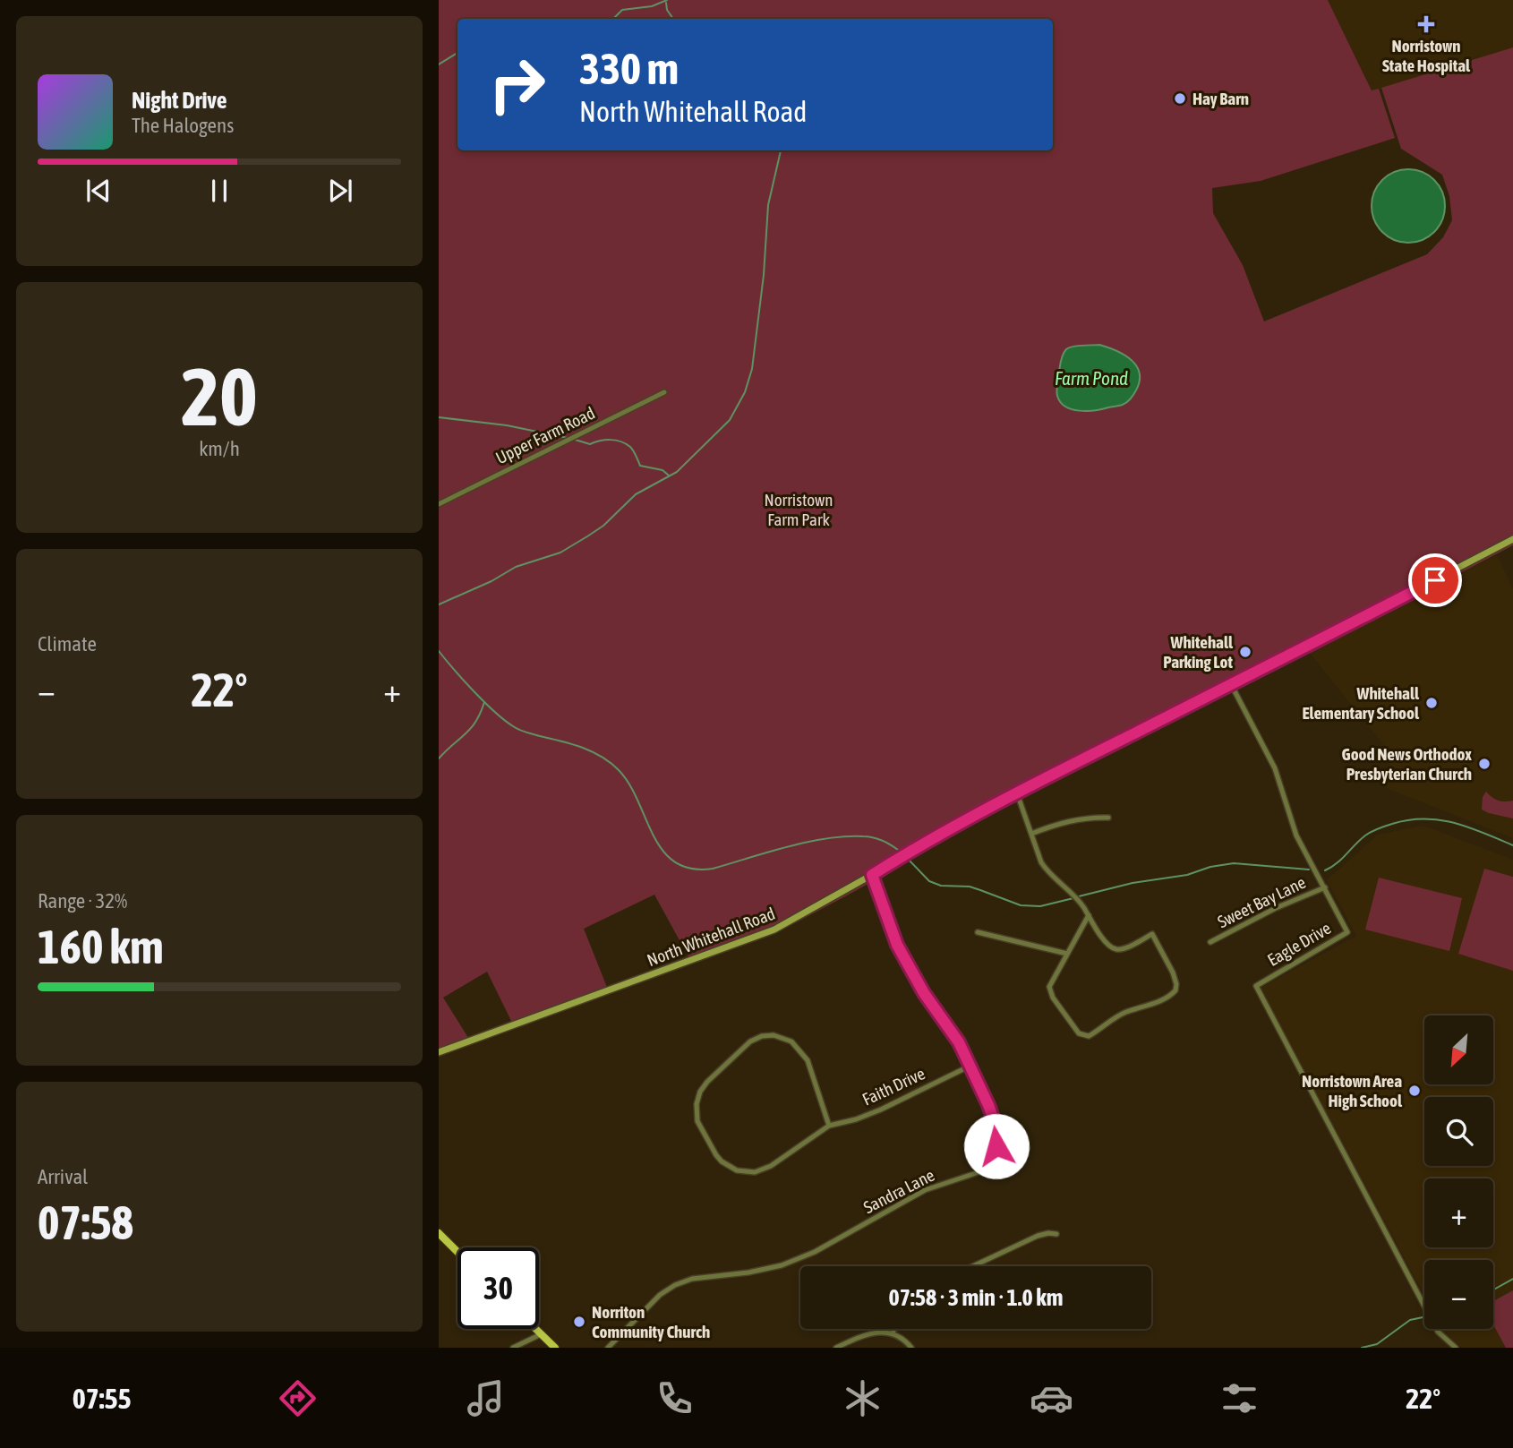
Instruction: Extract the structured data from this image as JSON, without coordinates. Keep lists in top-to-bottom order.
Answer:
{
  "streets": {
    "main road": ["North Whitehall Road"],
    "street": [
      "Upper Farm Road",
      "Sweet Bay Lane",
      "Eagle Drive",
      "Faith Drive",
      "Sandra Lane"
    ]
  },
  "crossings": [
    ["Sweet Bay Lane", "Eagle Drive"],
    ["North Whitehall Road", "Eagle Drive"],
    ["North Whitehall Road", "Sandra Lane"],
    ["Faith Drive", "Sandra Lane"]
  ],
  "water": ["Farm Pond"],
  "parks": ["Norristown Farm Park"],
  "places": {
    "health": ["Norristown State Hospital"],
    "other": [
      "Hay Barn",
      "Whitehall Parking Lot",
      "Whitehall Elementary School",
      "Good News Orthodox Presbyterian Church",
      "Norristown Area High School",
      "Norriton Community Church"
    ]
  },
  "north": "bottom left",
  "page": {
    "turn": ["330 m", "North Whitehall Road"],
    "song": ["Night Drive", "The Halogens"],
    "tile": [
      ["20", "km/h"],
      "Climate",
      ["Range · 32%", "160 km"],
      ["Arrival", "07:58"]
    ],
    "heat": ["−", "22°", "+"],
    "map_buttons": ["+", "−"],
    "limit": "30",
    "trip": "07:58 · 3 min · 1.0 km",
    "tabs": ["07:55", "22°"]
  }
}
